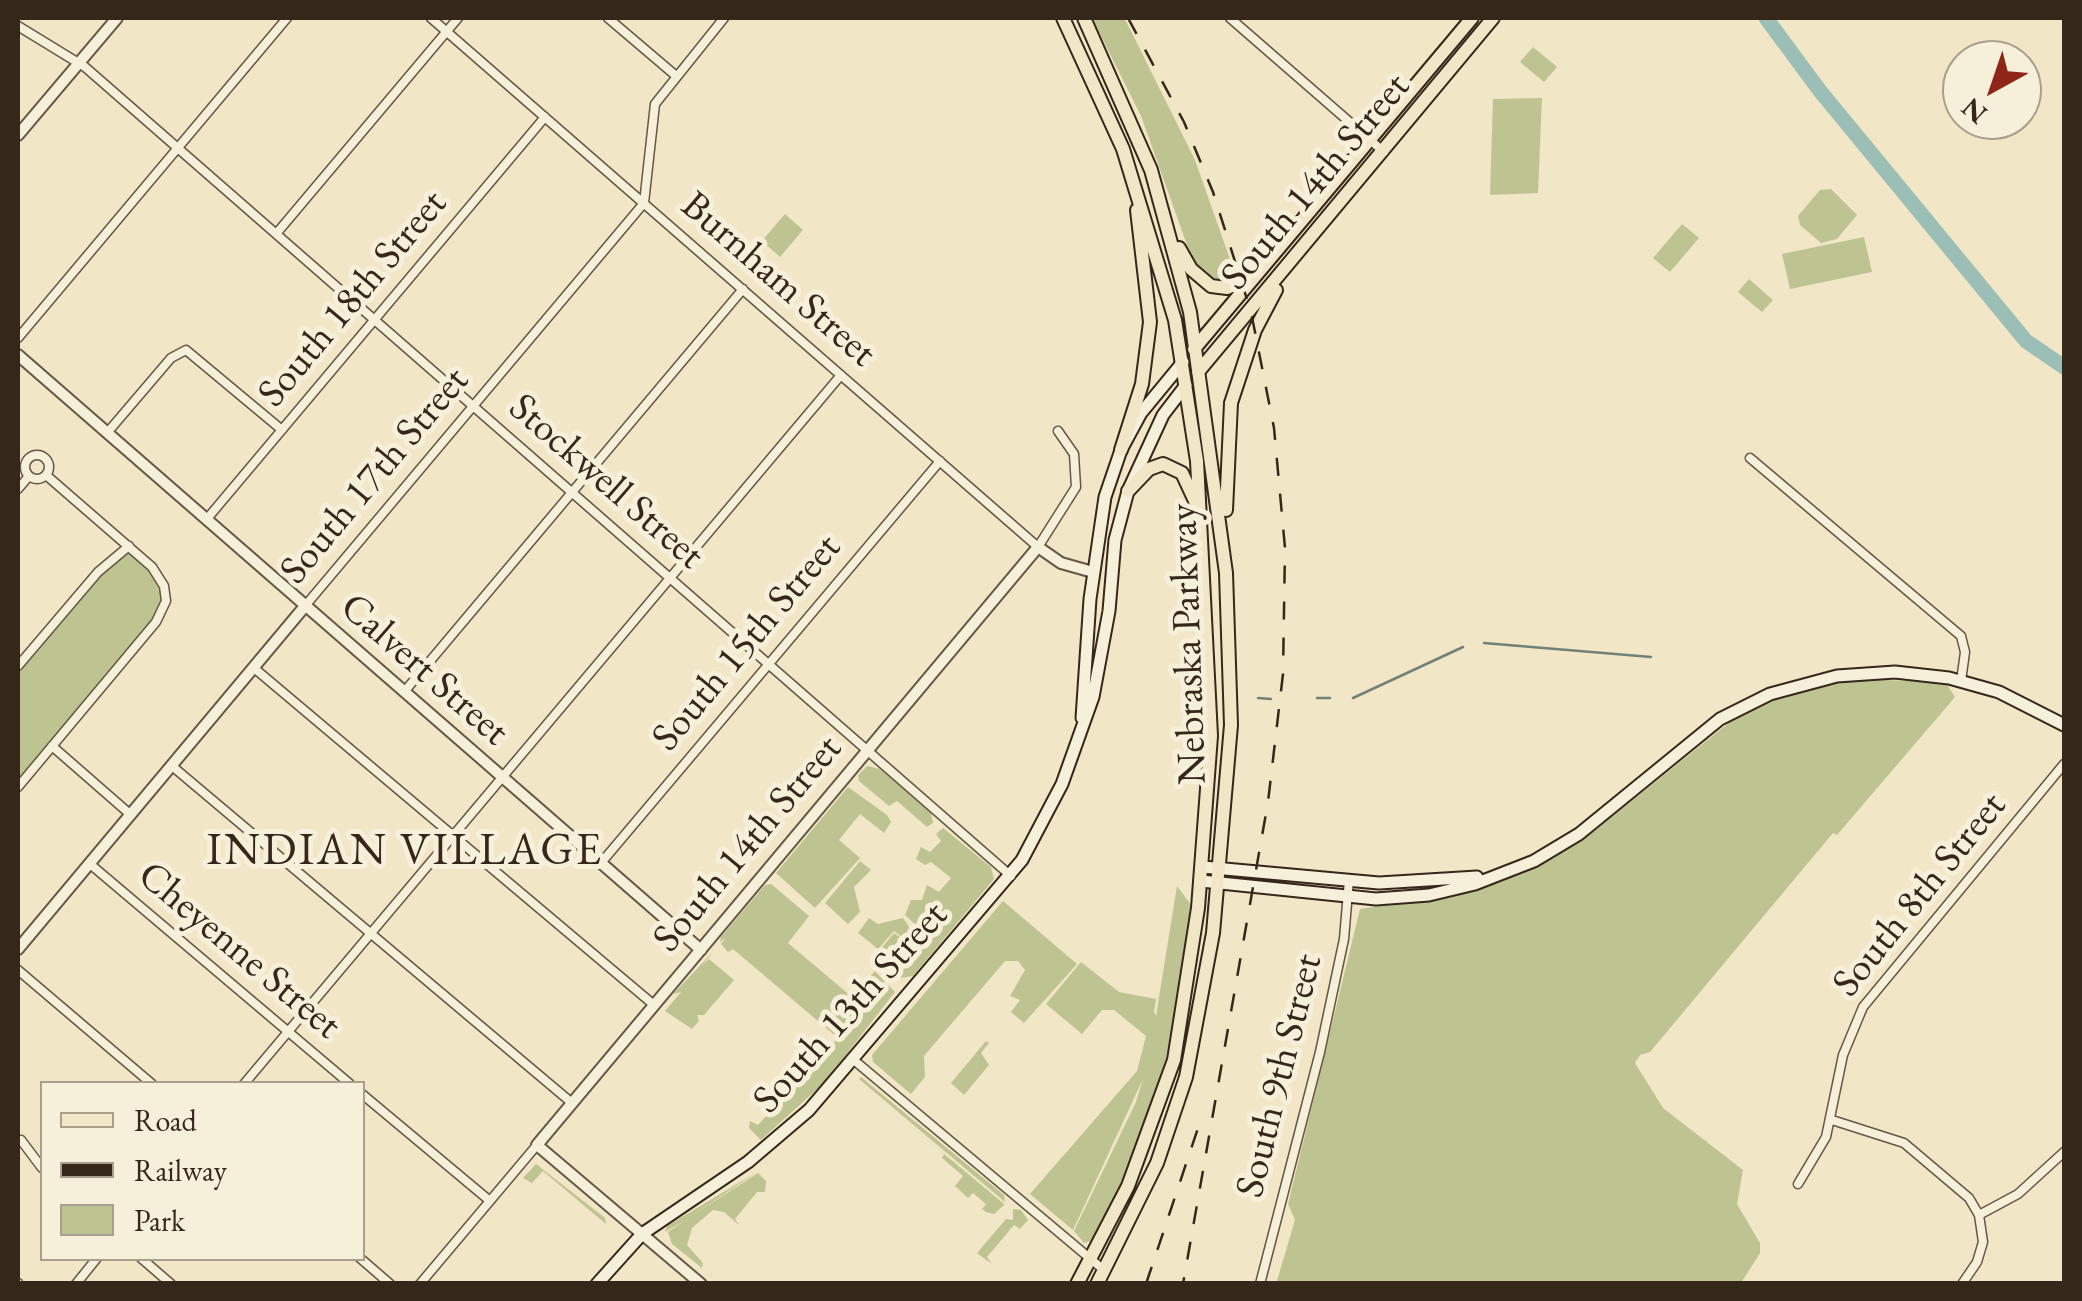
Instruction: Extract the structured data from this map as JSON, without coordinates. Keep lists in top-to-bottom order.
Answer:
{
  "streets": {
    "main road": ["South 14th Street", "Nebraska Parkway", "South 13th Street"],
    "street": [
      "Burnham Street",
      "South 18th Street",
      "South 17th Street",
      "Stockwell Street",
      "South 15th Street",
      "Calvert Street",
      "South 8th Street",
      "Cheyenne Street",
      "South 9th Street"
    ]
  },
  "crossings": [
    ["South 14th Street", "Burnham Street"],
    ["South 14th Street", "Stockwell Street"],
    ["South 14th Street", "Nebraska Parkway"],
    ["South 14th Street", "Calvert Street"],
    ["South 14th Street", "South 13th Street"],
    ["Burnham Street", "South 18th Street"],
    ["Burnham Street", "South 17th Street"],
    ["Burnham Street", "South 15th Street"],
    ["Burnham Street", "South 13th Street"],
    ["South 18th Street", "Stockwell Street"],
    ["South 18th Street", "Calvert Street"],
    ["South 17th Street", "Stockwell Street"],
    ["South 17th Street", "Calvert Street"],
    ["South 17th Street", "Cheyenne Street"],
    ["Stockwell Street", "South 15th Street"],
    ["Stockwell Street", "South 13th Street"],
    ["South 15th Street", "Calvert Street"],
    ["Nebraska Parkway", "South 13th Street"]
  ],
  "districts": ["INDIAN VILLAGE"],
  "legend": ["Road", "Railway", "Park"],
  "north": "bottom left"
}
